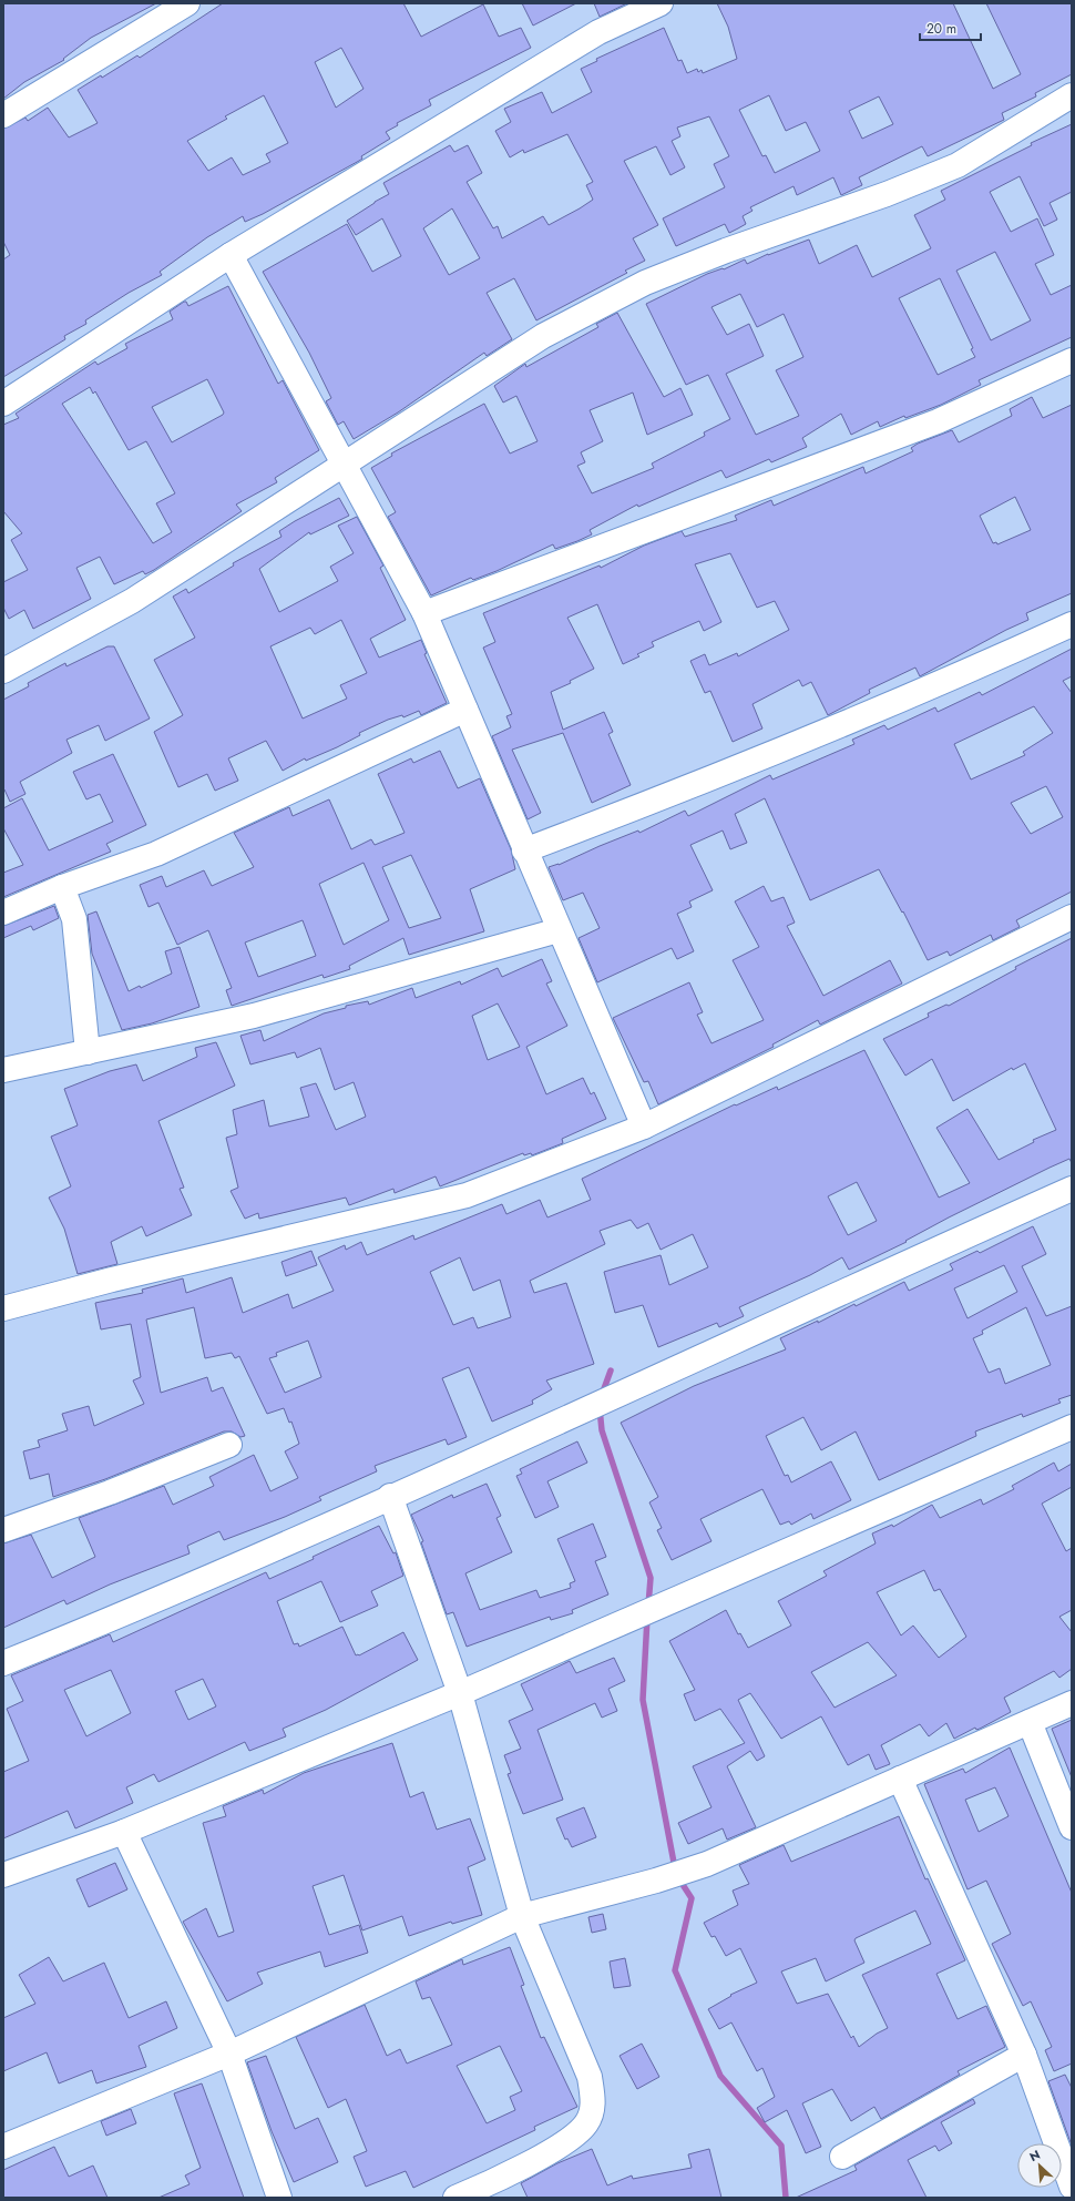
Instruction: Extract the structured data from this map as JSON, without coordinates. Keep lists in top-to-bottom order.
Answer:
{
  "scale_bar": "20 m",
  "north": "top left"
}
